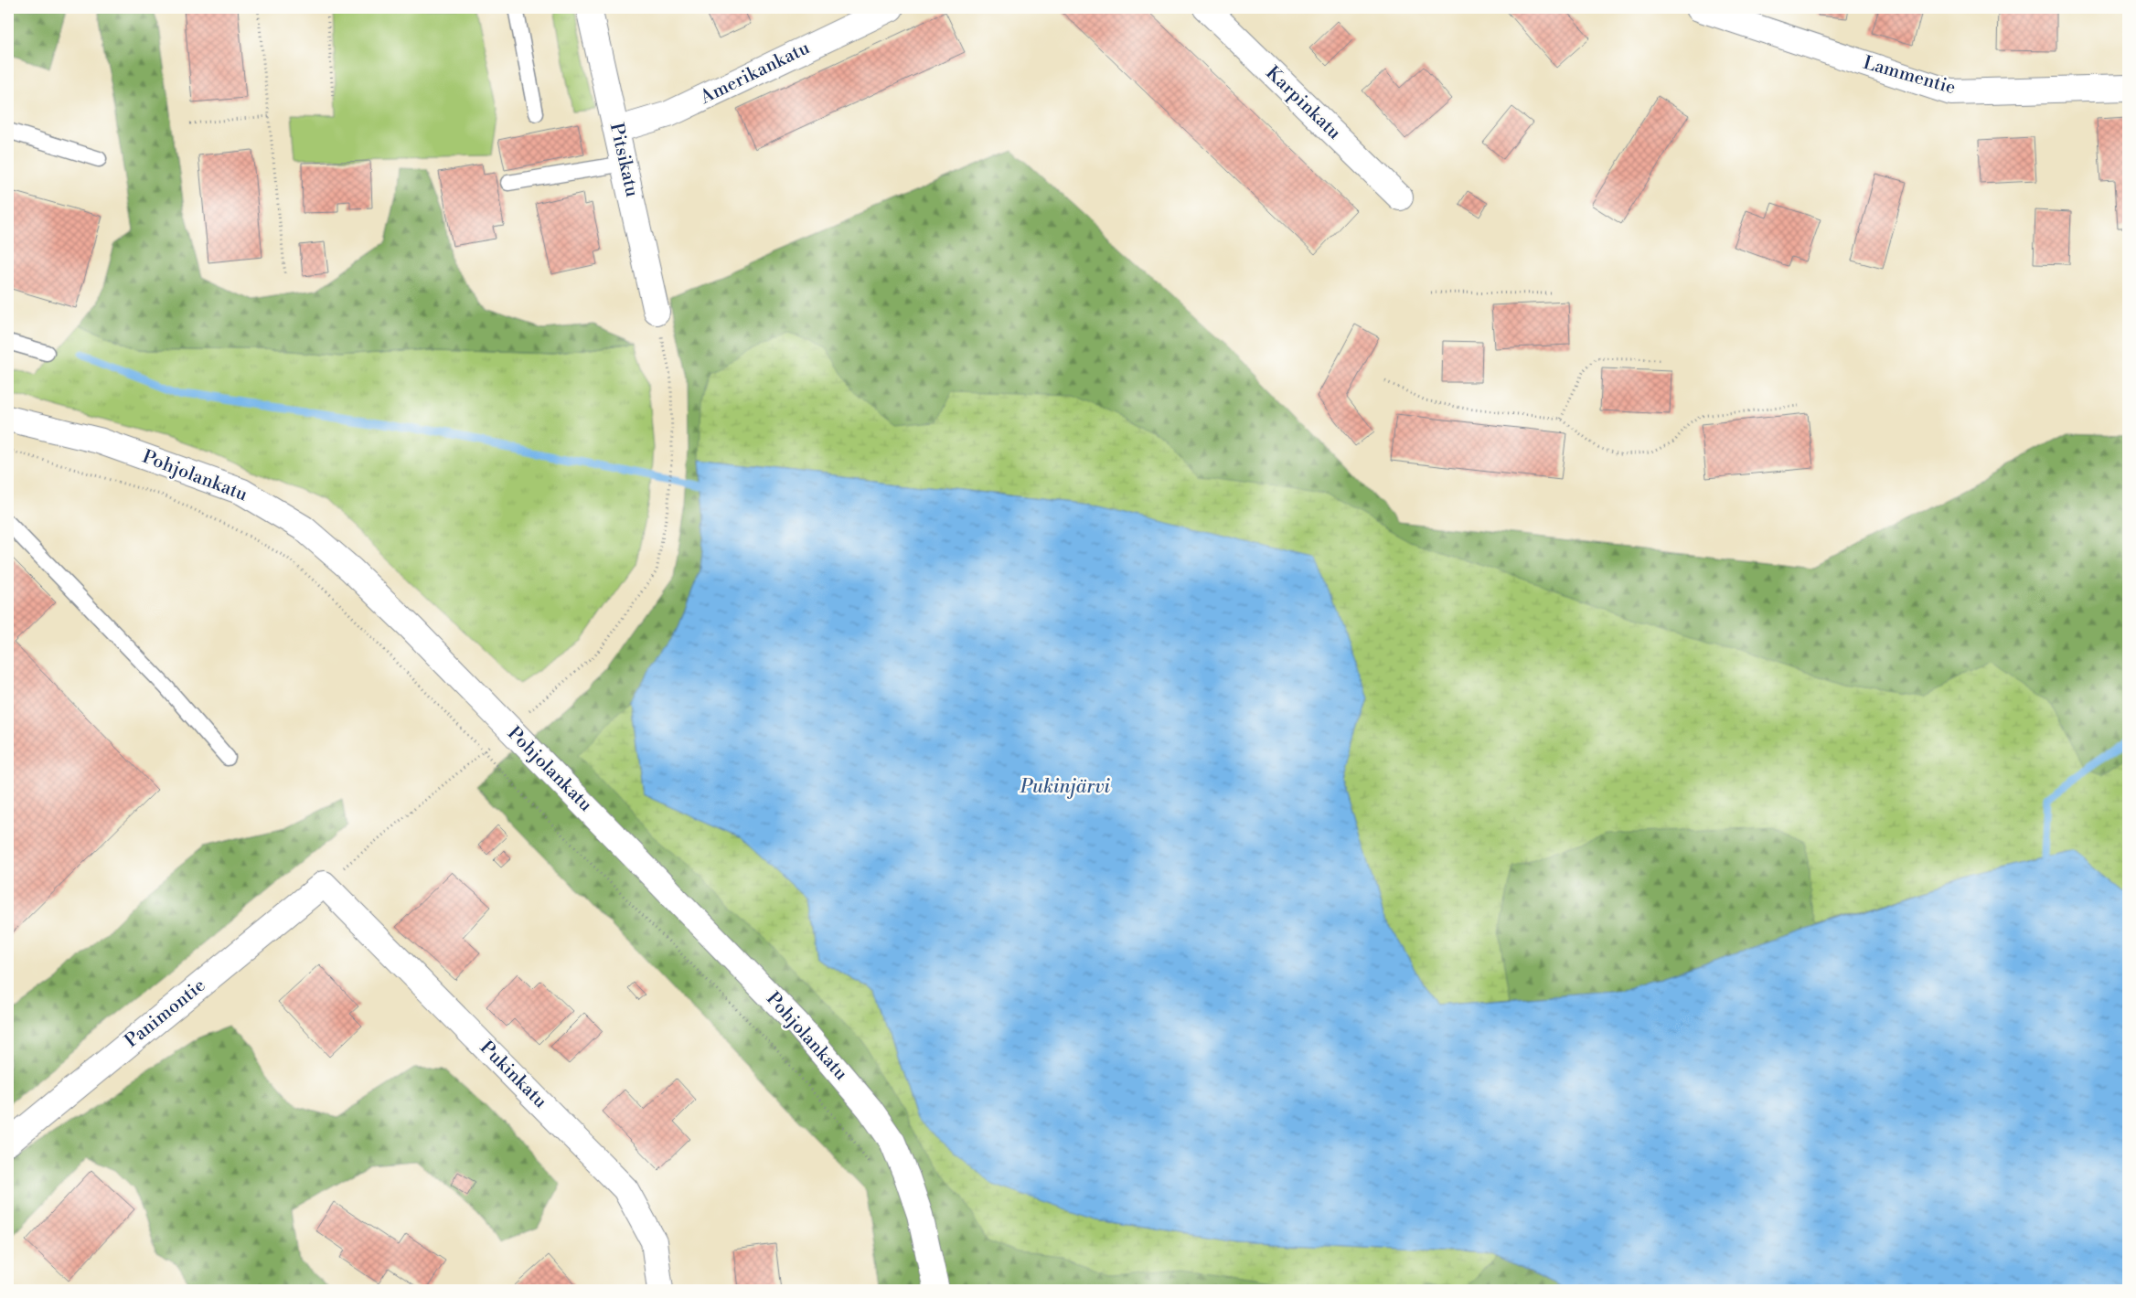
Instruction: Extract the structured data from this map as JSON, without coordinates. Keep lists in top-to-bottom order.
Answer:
{
  "streets": {
    "street": [
      "Amerikankatu",
      "Lammentie",
      "Karpinkatu",
      "Pitsikatu",
      "Pohjolankatu",
      "Panimontie",
      "Pukinkatu"
    ]
  },
  "crossings": [
    ["Amerikankatu", "Pitsikatu"],
    ["Panimontie", "Pukinkatu"]
  ],
  "water": ["Pukinjärvi"]
}
